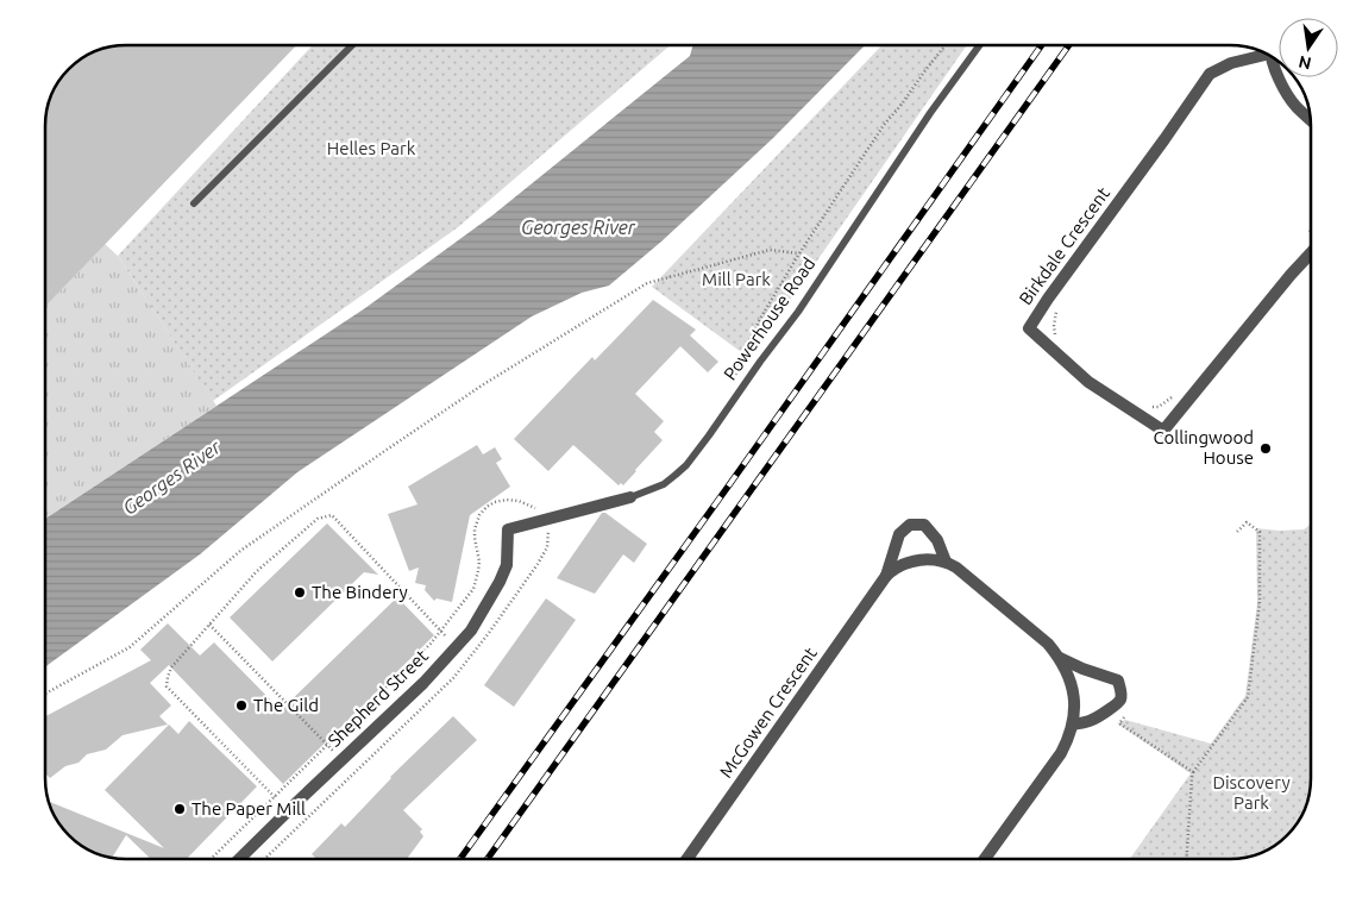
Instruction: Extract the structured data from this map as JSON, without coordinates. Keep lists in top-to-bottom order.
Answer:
{
  "streets": {
    "street": [
      "Birkdale Crescent",
      "Powerhouse Road",
      "Shepherd Street",
      "McGowen Crescent"
    ]
  },
  "crossings": [
    ["Powerhouse Road", "Shepherd Street"]
  ],
  "water": ["Georges River"],
  "parks": ["Helles Park", "Mill Park", "Discovery Park"],
  "places": [
    "Collingwood House",
    "The Bindery",
    "The Gild",
    "The Paper Mill"
  ],
  "north": "bottom"
}
